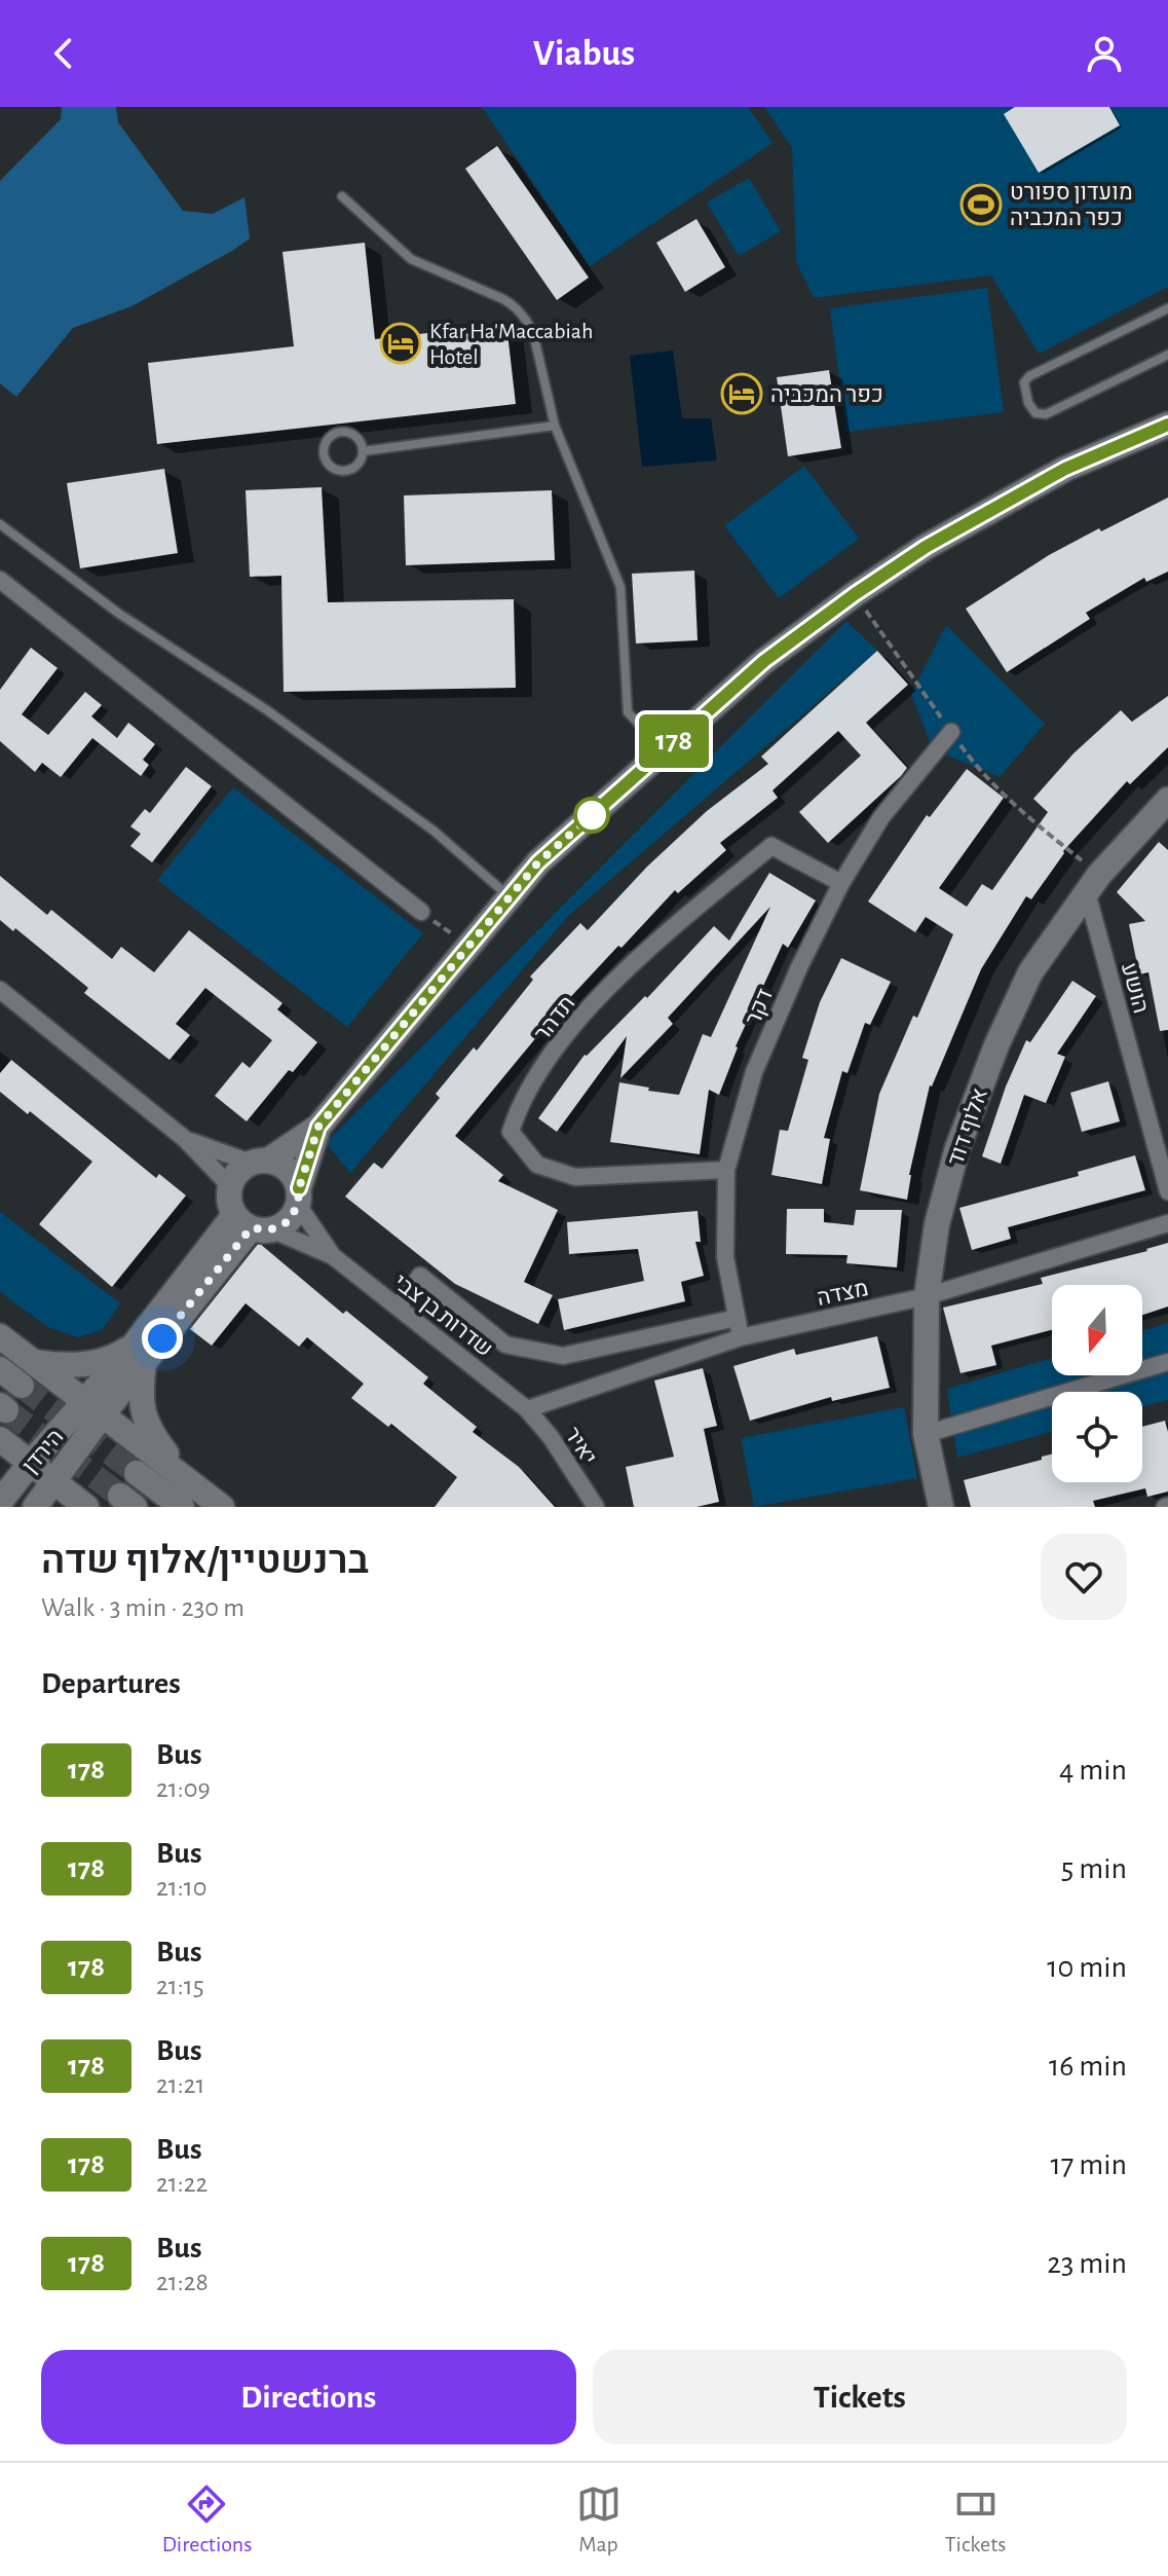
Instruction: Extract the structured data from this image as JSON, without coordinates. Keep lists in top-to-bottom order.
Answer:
{
  "streets": {
    "street": [
      "הושע",
      "דקר",
      "תדהר",
      "אלוף דוד",
      "מצדה",
      "שדרות בן צבי",
      "יאיר",
      "הירדן"
    ]
  },
  "crossings": [
    ["הושע", "אלוף דוד"],
    ["דקר", "תדהר"],
    ["דקר", "מצדה"],
    ["אלוף דוד", "מצדה"],
    ["מצדה", "שדרות בן צבי"],
    ["מצדה", "יאיר"],
    ["שדרות בן צבי", "יאיר"]
  ],
  "places": {
    "sports": ["מועדון ספורט כפר המכביה"],
    "hotel": ["Kfar Ha'Maccabiah Hotel", "כפר המכביה"]
  },
  "lines": ["bus line 178"],
  "north": "bottom",
  "page": {
    "header": "Viabus",
    "on_map": "178",
    "heading": [
      ["ברנשטיין/אלוף שדה", "Walk · 3 min · 230 m"],
      "Departures"
    ],
    "list": [
      {
        "mark": "178",
        "name": "Bus",
        "note": "21:09",
        "value": "4 min"
      },
      {
        "mark": "178",
        "name": "Bus",
        "note": "21:10",
        "value": "5 min"
      },
      {
        "mark": "178",
        "name": "Bus",
        "note": "21:15",
        "value": "10 min"
      },
      {
        "mark": "178",
        "name": "Bus",
        "note": "21:21",
        "value": "16 min"
      },
      {
        "mark": "178",
        "name": "Bus",
        "note": "21:22",
        "value": "17 min"
      },
      {
        "mark": "178",
        "name": "Bus",
        "note": "21:28",
        "value": "23 min"
      }
    ],
    "buttons": ["Directions", "Tickets"],
    "tabs": ["Directions", "Map", "Tickets"]
  }
}
